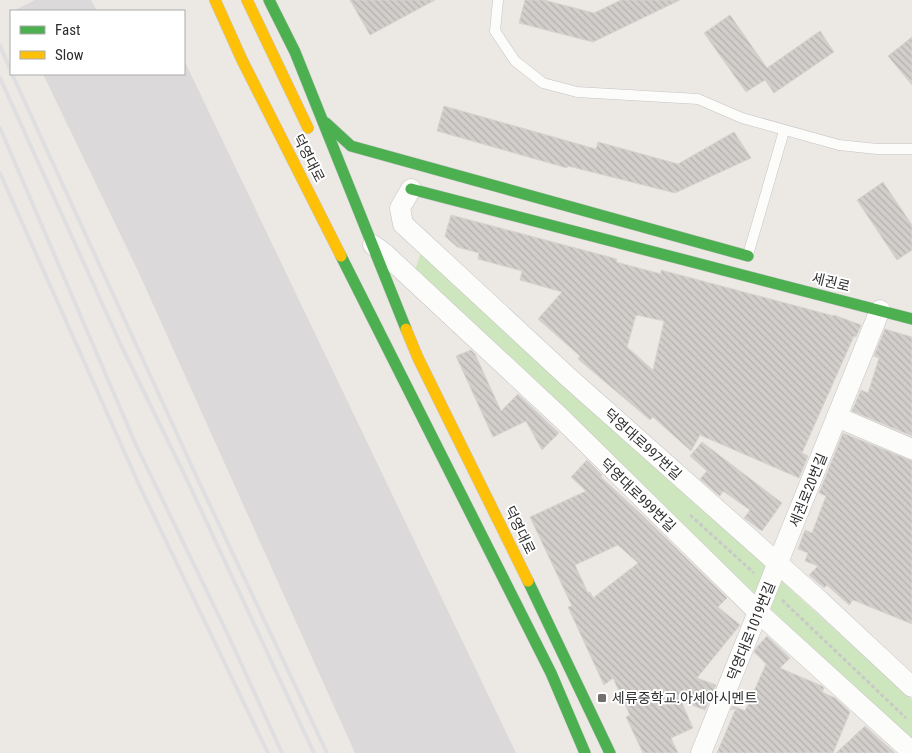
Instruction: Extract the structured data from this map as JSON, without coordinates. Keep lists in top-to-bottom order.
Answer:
{
  "streets": {
    "main road": ["덕영대로", "세권로"],
    "street": [
      "덕영대로997번길",
      "세권로20번길",
      "덕영대로999번길",
      "덕영대로1019번길"
    ]
  },
  "crossings": [
    ["덕영대로", "덕영대로999번길"],
    ["세권로", "덕영대로997번길"],
    ["세권로", "세권로20번길"],
    ["덕영대로997번길", "세권로20번길"],
    ["덕영대로997번길", "덕영대로1019번길"],
    ["세권로20번길", "덕영대로1019번길"],
    ["덕영대로999번길", "덕영대로1019번길"]
  ],
  "places": {
    "transit": ["세류중학교.아세아시멘트"]
  },
  "legend": ["Fast", "Slow"]
}
